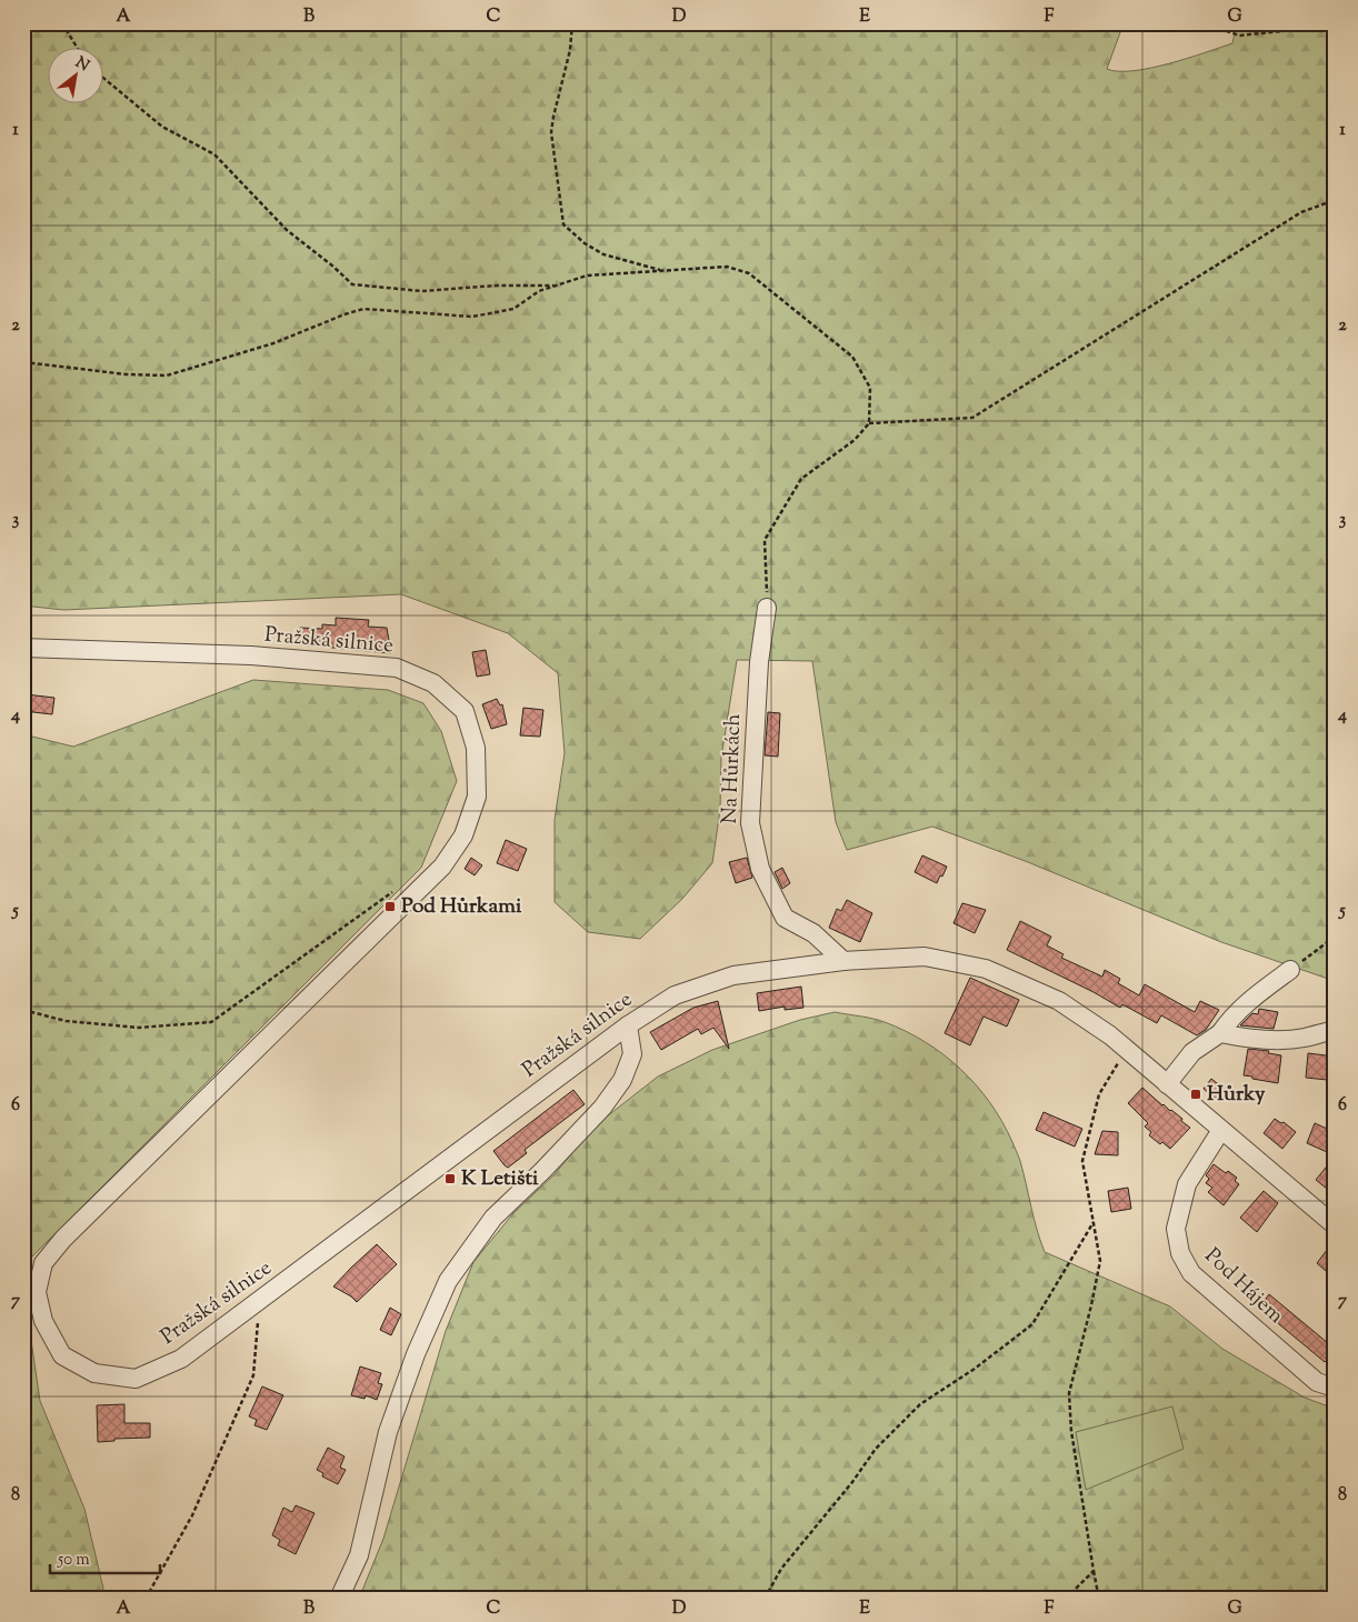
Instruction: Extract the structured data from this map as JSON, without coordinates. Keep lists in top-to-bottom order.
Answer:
{
  "streets": {
    "street": ["Pražská silnice", "Na Hůrkách", "Pod Hájem"]
  },
  "crossings": [
    ["Pražská silnice", "Na Hůrkách"],
    ["Pražská silnice", "Pod Hájem"]
  ],
  "places": {
    "transit": ["Pod Hůrkami", "Hůrky", "K Letišti"]
  },
  "scale_bar": "50 m",
  "north": "top right",
  "grid": {
    "columns": [
      "A",
      "B",
      "C",
      "D",
      "E",
      "F",
      "G"
    ],
    "rows": [
      "1",
      "2",
      "3",
      "4",
      "5",
      "6",
      "7",
      "8"
    ]
  }
}
